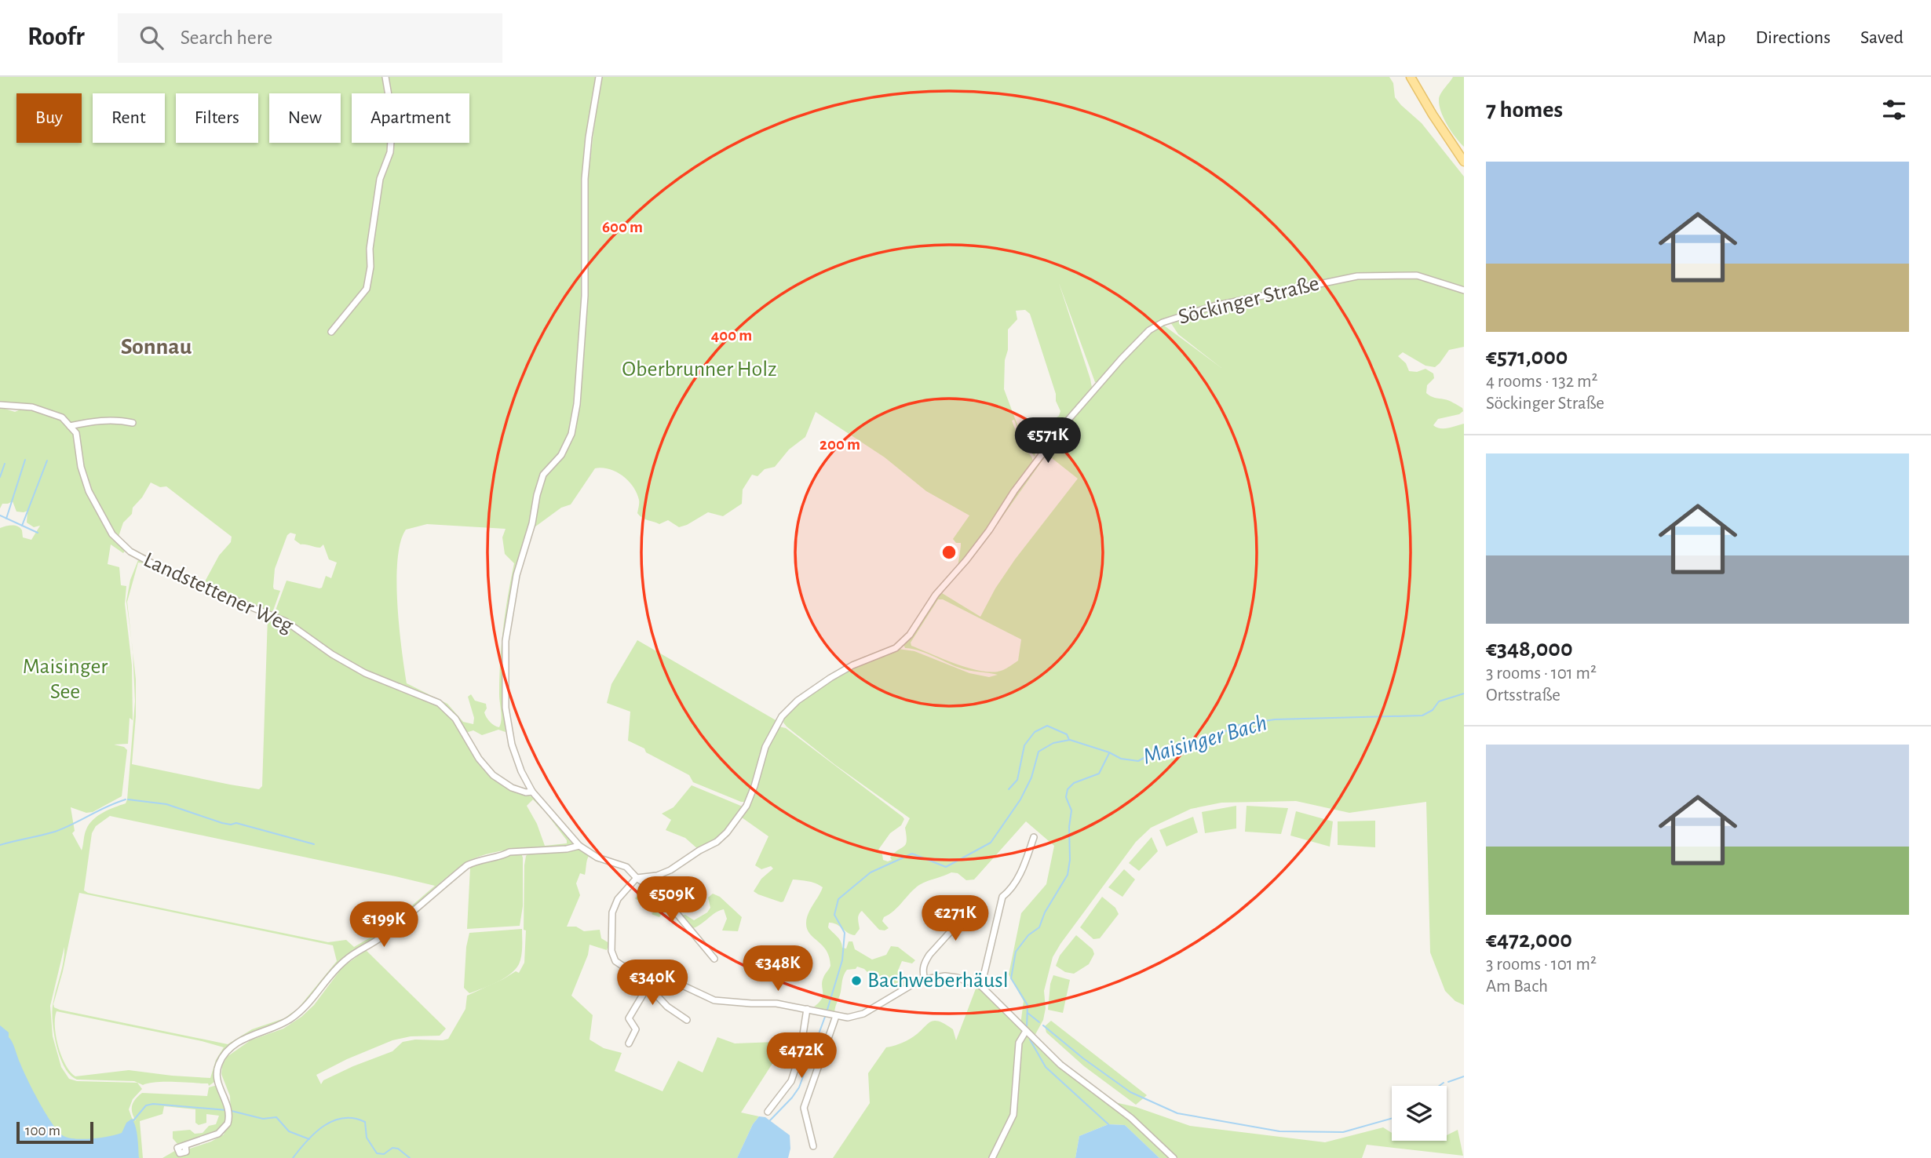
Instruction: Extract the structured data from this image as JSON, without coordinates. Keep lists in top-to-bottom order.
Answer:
{
  "streets": {
    "street": ["Söckinger Straße", "Landstettener Weg"]
  },
  "districts": ["Sonnau"],
  "water": ["Maisinger Bach"],
  "parks": ["Oberbrunner Holz", "Maisinger See"],
  "places": ["Bachweberhäusl"],
  "scale_bar": "100 m",
  "page": {
    "header": "Roofr",
    "search": "Search here",
    "nav": ["Map", "Directions", "Saved"],
    "heading": "7 homes",
    "chip": [
      "Buy",
      "Rent",
      "Filters",
      "New",
      "Apartment"
    ],
    "list": [
      {
        "name": "€571,000",
        "note": "4 rooms · 132 m² · Söckinger Straße"
      },
      {
        "name": "€348,000",
        "note": "3 rooms · 101 m² · Ortsstraße"
      },
      {
        "name": "€472,000",
        "note": "3 rooms · 101 m² · Am Bach"
      }
    ],
    "price": [
      "€571K",
      "€509K",
      "€271K",
      "€199K",
      "€348K",
      "€340K",
      "€472K"
    ],
    "scale": "100 m"
  },
  "rings": ["600 m", "400 m", "200 m"]
}
